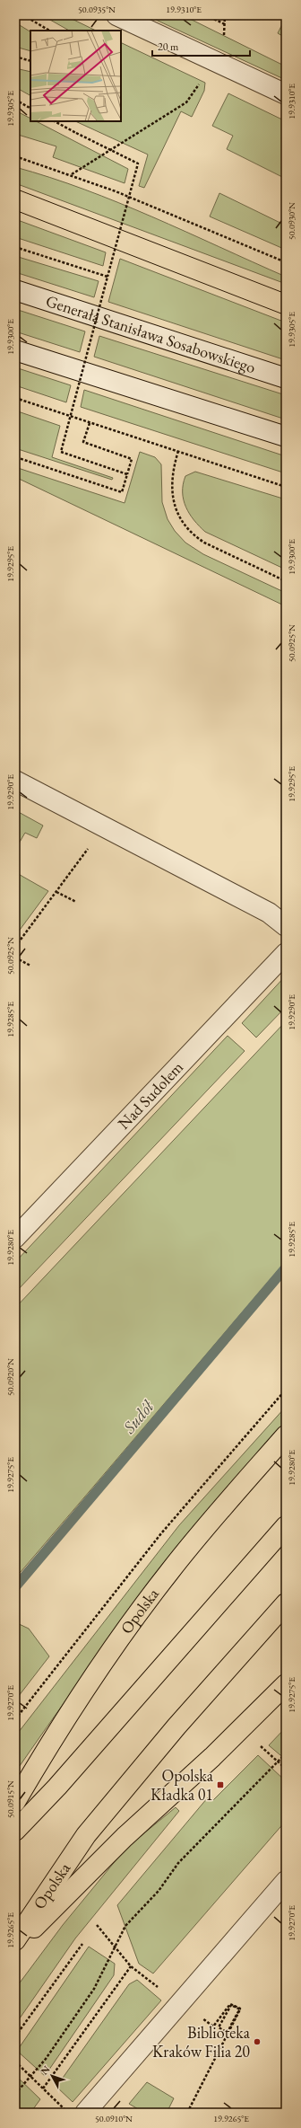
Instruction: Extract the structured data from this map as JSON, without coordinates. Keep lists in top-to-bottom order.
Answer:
{
  "streets": {
    "main road": ["Opolska"],
    "street": ["Generała Stanisława Sosabowskiego", "Nad Sudołem"]
  },
  "water": ["Sudół"],
  "places": {
    "transit": ["Opolska Kładka 01"],
    "other": ["Biblioteka Kraków Filia 20"]
  },
  "scale_bar": "20 m",
  "north": "top left",
  "coordinates": [
    "50.0935°N",
    "19.9310°E",
    "19.9305°E",
    "50.0930°N",
    "19.9300°E",
    "19.9295°E",
    "50.0925°N",
    "19.9290°E",
    "19.9285°E",
    "19.9280°E",
    "50.0920°N",
    "19.9275°E",
    "19.9270°E",
    "50.0915°N",
    "19.9265°E",
    "50.0910°N"
  ]
}
